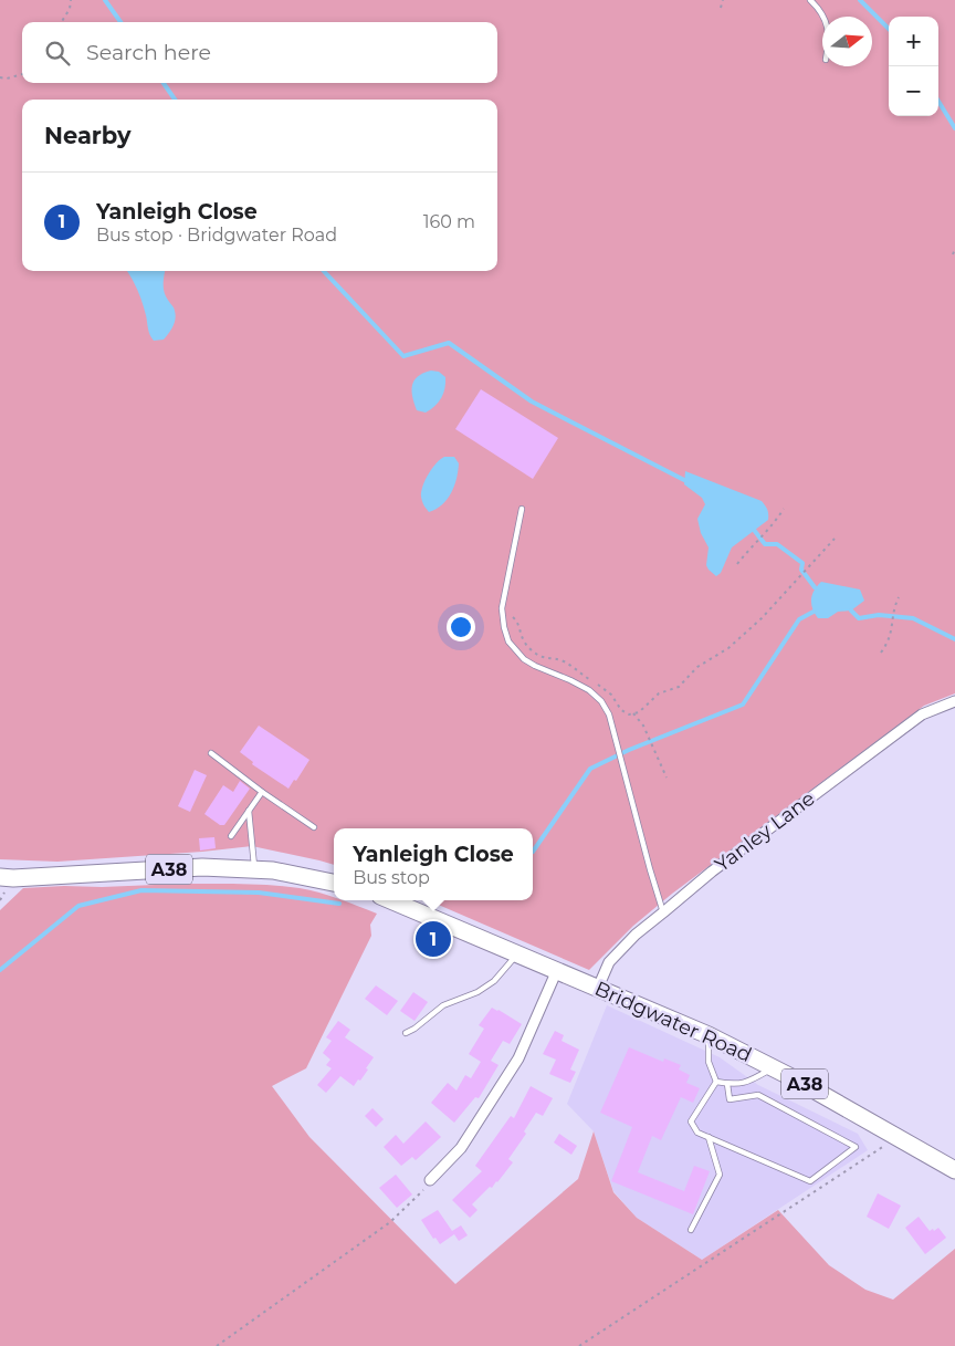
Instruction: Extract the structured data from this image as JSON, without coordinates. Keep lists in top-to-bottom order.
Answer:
{
  "streets": {
    "highway": ["A38", "Bridgwater Road"],
    "street": ["Yanley Lane"]
  },
  "crossings": [
    ["Yanley Lane", "Bridgwater Road"]
  ],
  "north": "right",
  "page": {
    "map_buttons": ["+", "−"],
    "search": "Search here",
    "heading": "Nearby",
    "list": [
      {
        "mark": "1",
        "name": "Yanleigh Close",
        "note": "Bus stop · Bridgwater Road",
        "value": "160 m"
      }
    ],
    "popup": ["Yanleigh Close", "Bus stop"],
    "pins": "1"
  }
}
